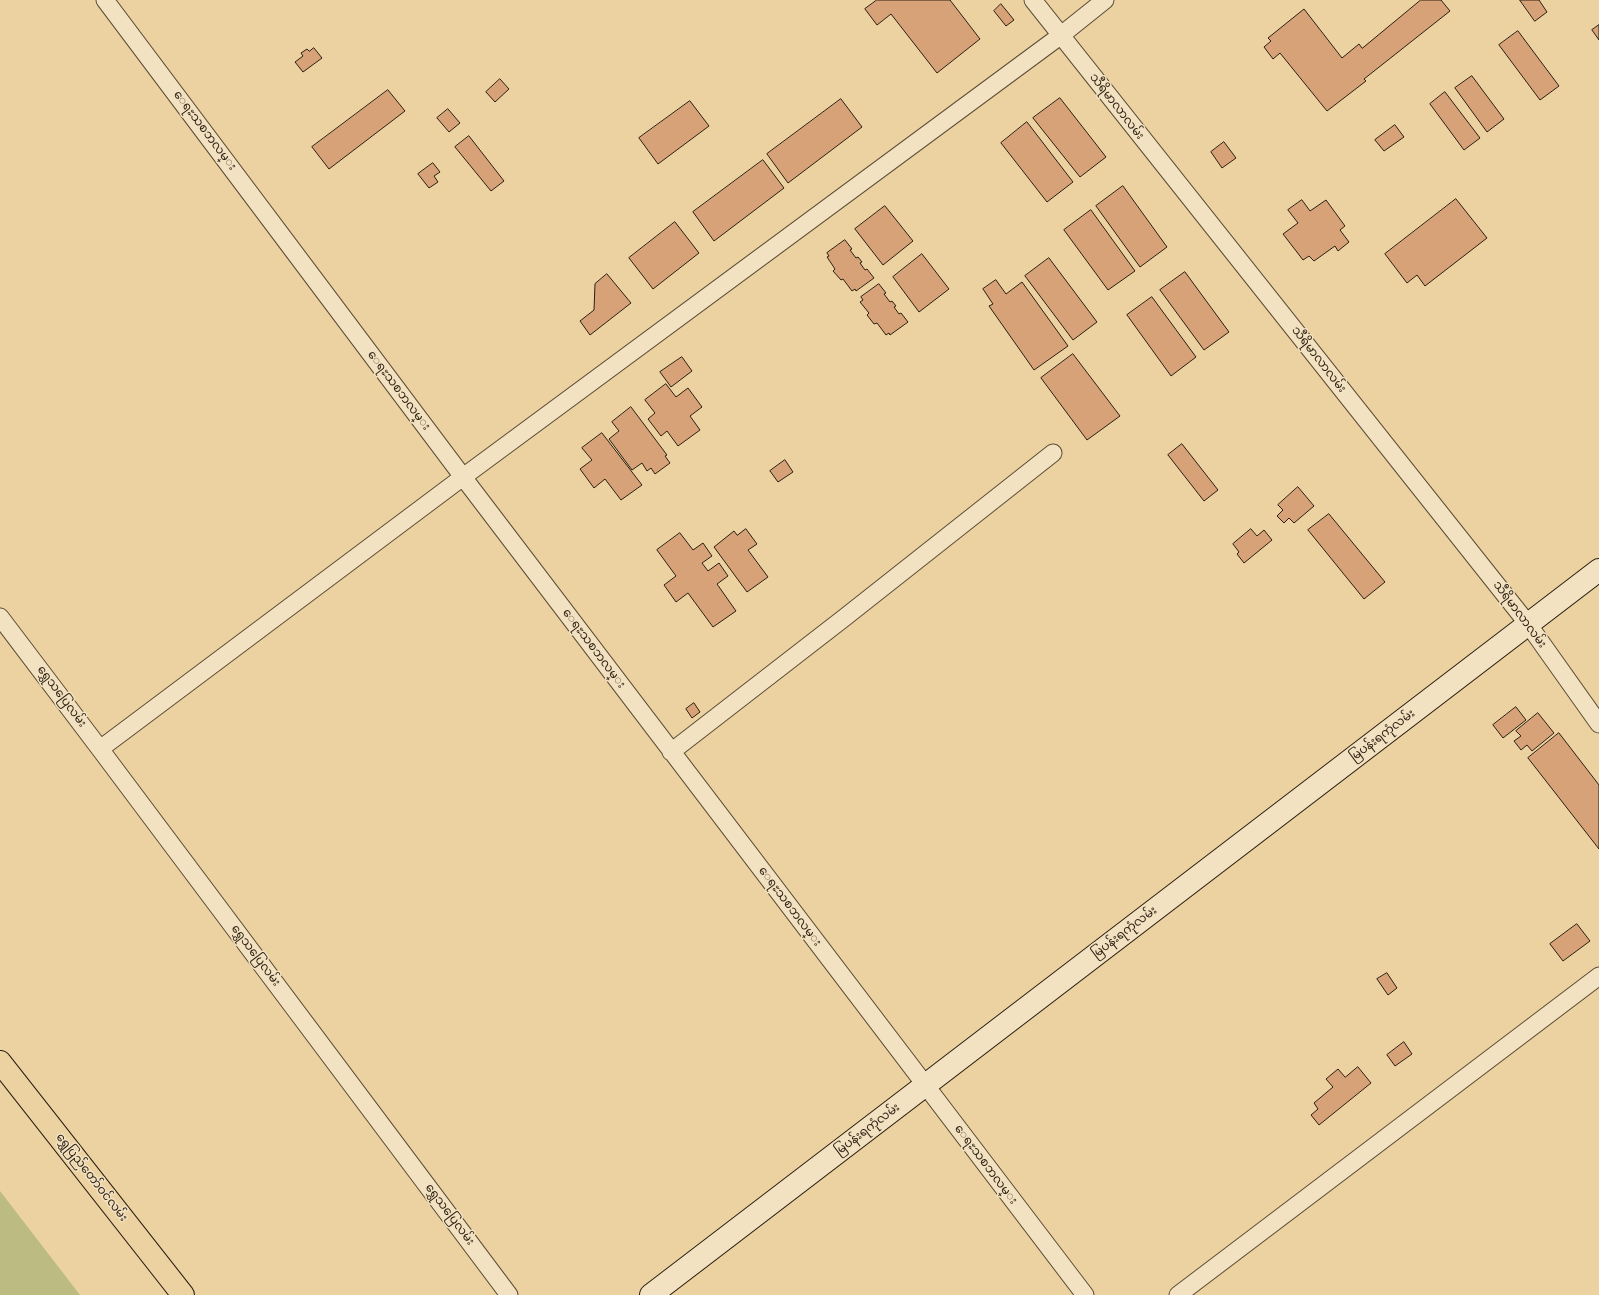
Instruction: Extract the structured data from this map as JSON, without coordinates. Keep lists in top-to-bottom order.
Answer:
{
  "streets": {
    "main road": ["ရွှေပြည်တော်ဝင်လမ်း"],
    "street": [
      "သီရိမာလာလမ်း",
      "ေရႊသစၥာလမ္း",
      "ရွှေသပြေလမ်း",
      "မြပန်းရကုံလမ်း"
    ]
  },
  "crossings": [
    ["သီရိမာလာလမ်း", "မြပန်းရကုံလမ်း"],
    ["ေရႊသစၥာလမ္း", "မြပန်းရကုံလမ်း"]
  ]
}
